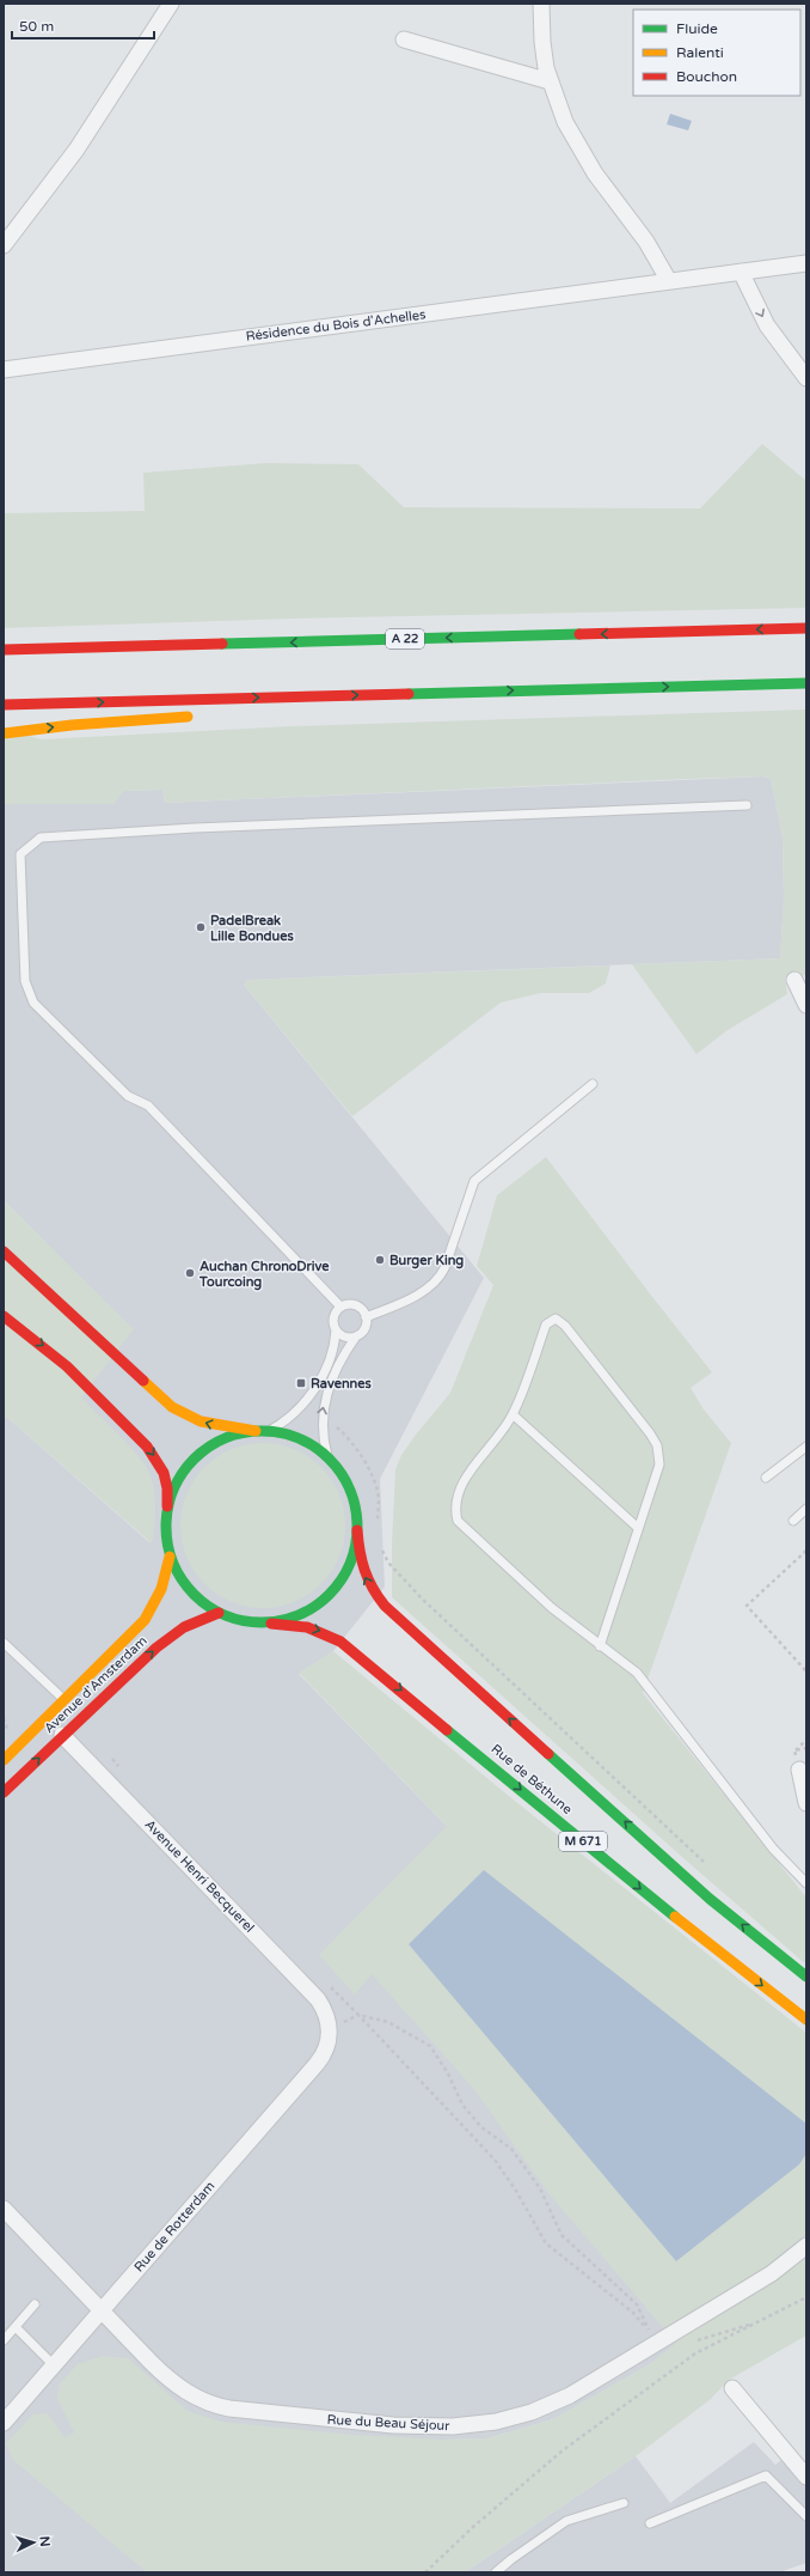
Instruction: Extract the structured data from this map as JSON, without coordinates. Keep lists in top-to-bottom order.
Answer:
{
  "streets": {
    "main road": [
      "A 22",
      "Avenue d'Amsterdam",
      "Rue de Béthune",
      "M 671"
    ],
    "street": [
      "Résidence du Bois d'Achelles",
      "Avenue Henri Becquerel",
      "Rue de Rotterdam",
      "Rue du Beau Séjour"
    ]
  },
  "crossings": [
    ["Avenue d'Amsterdam", "Rue de Béthune"],
    ["Avenue d'Amsterdam", "Avenue Henri Becquerel"],
    ["Avenue Henri Becquerel", "Rue de Rotterdam"],
    ["Rue de Rotterdam", "Rue du Beau Séjour"]
  ],
  "places": {
    "other": ["PadelBreak Lille Bondues", "Burger King", "Auchan ChronoDrive Tourcoing"],
    "transit": ["Ravennes"]
  },
  "legend": ["Fluide", "Ralenti", "Bouchon"],
  "scale_bar": "50 m",
  "north": "right"
}
